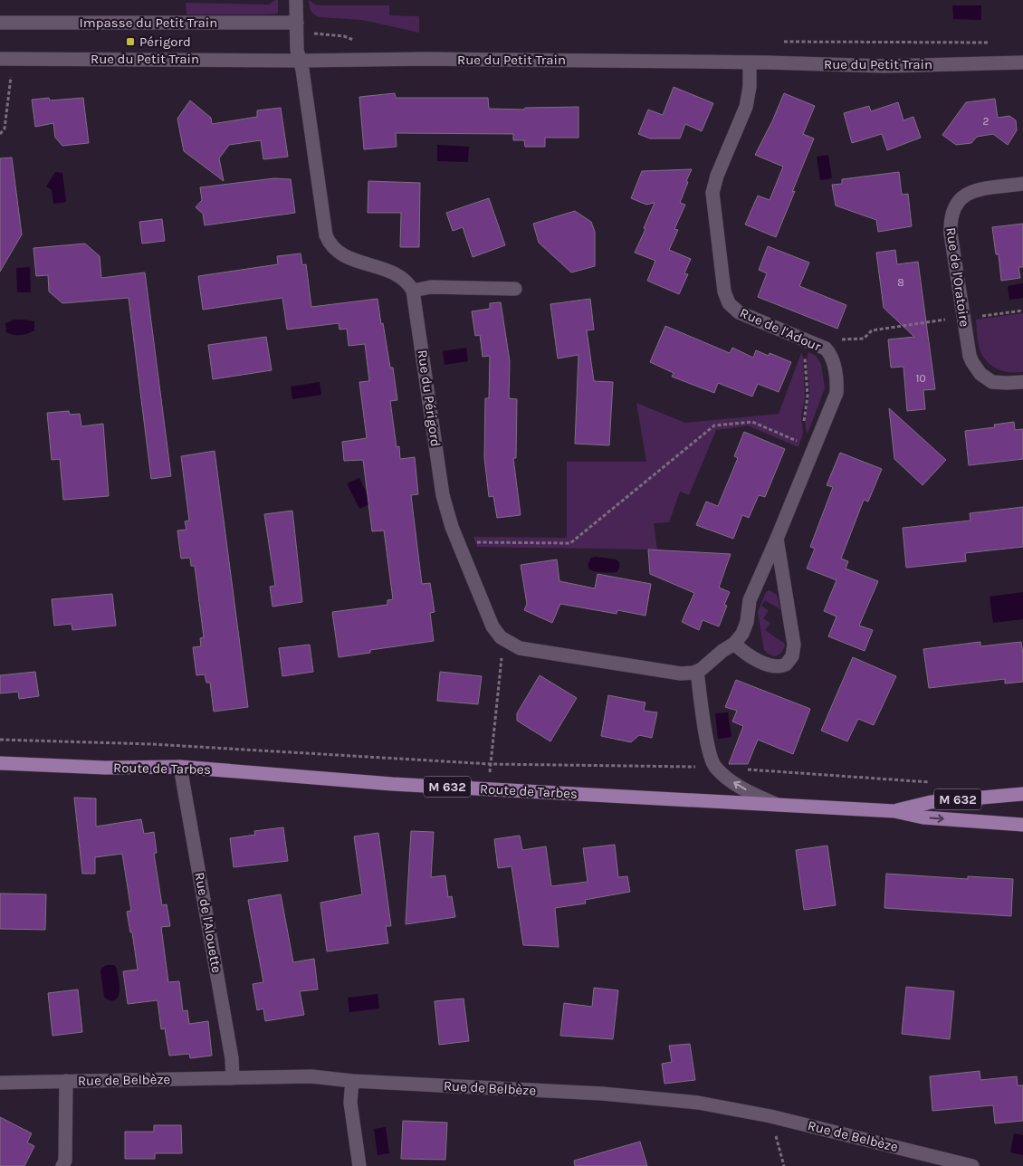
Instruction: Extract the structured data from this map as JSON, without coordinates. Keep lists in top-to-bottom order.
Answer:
{
  "streets": {
    "main road": ["Route de Tarbes", "M 632"],
    "street": [
      "Impasse du Petit Train",
      "Rue du Petit Train",
      "Rue de l'Oratoire",
      "Rue de l'Adour",
      "Rue du Périgord",
      "Rue de l'Alouette",
      "Rue de Belbèze"
    ]
  },
  "crossings": [
    ["Rue du Petit Train", "Rue de l'Adour"],
    ["Rue de l'Adour", "Rue du Périgord"],
    ["Route de Tarbes", "Rue de l'Alouette"],
    ["Rue de l'Alouette", "Rue de Belbèze"]
  ],
  "places": {
    "transit": ["Périgord"]
  },
  "house_numbers": ["2", "8", "10"]
}
